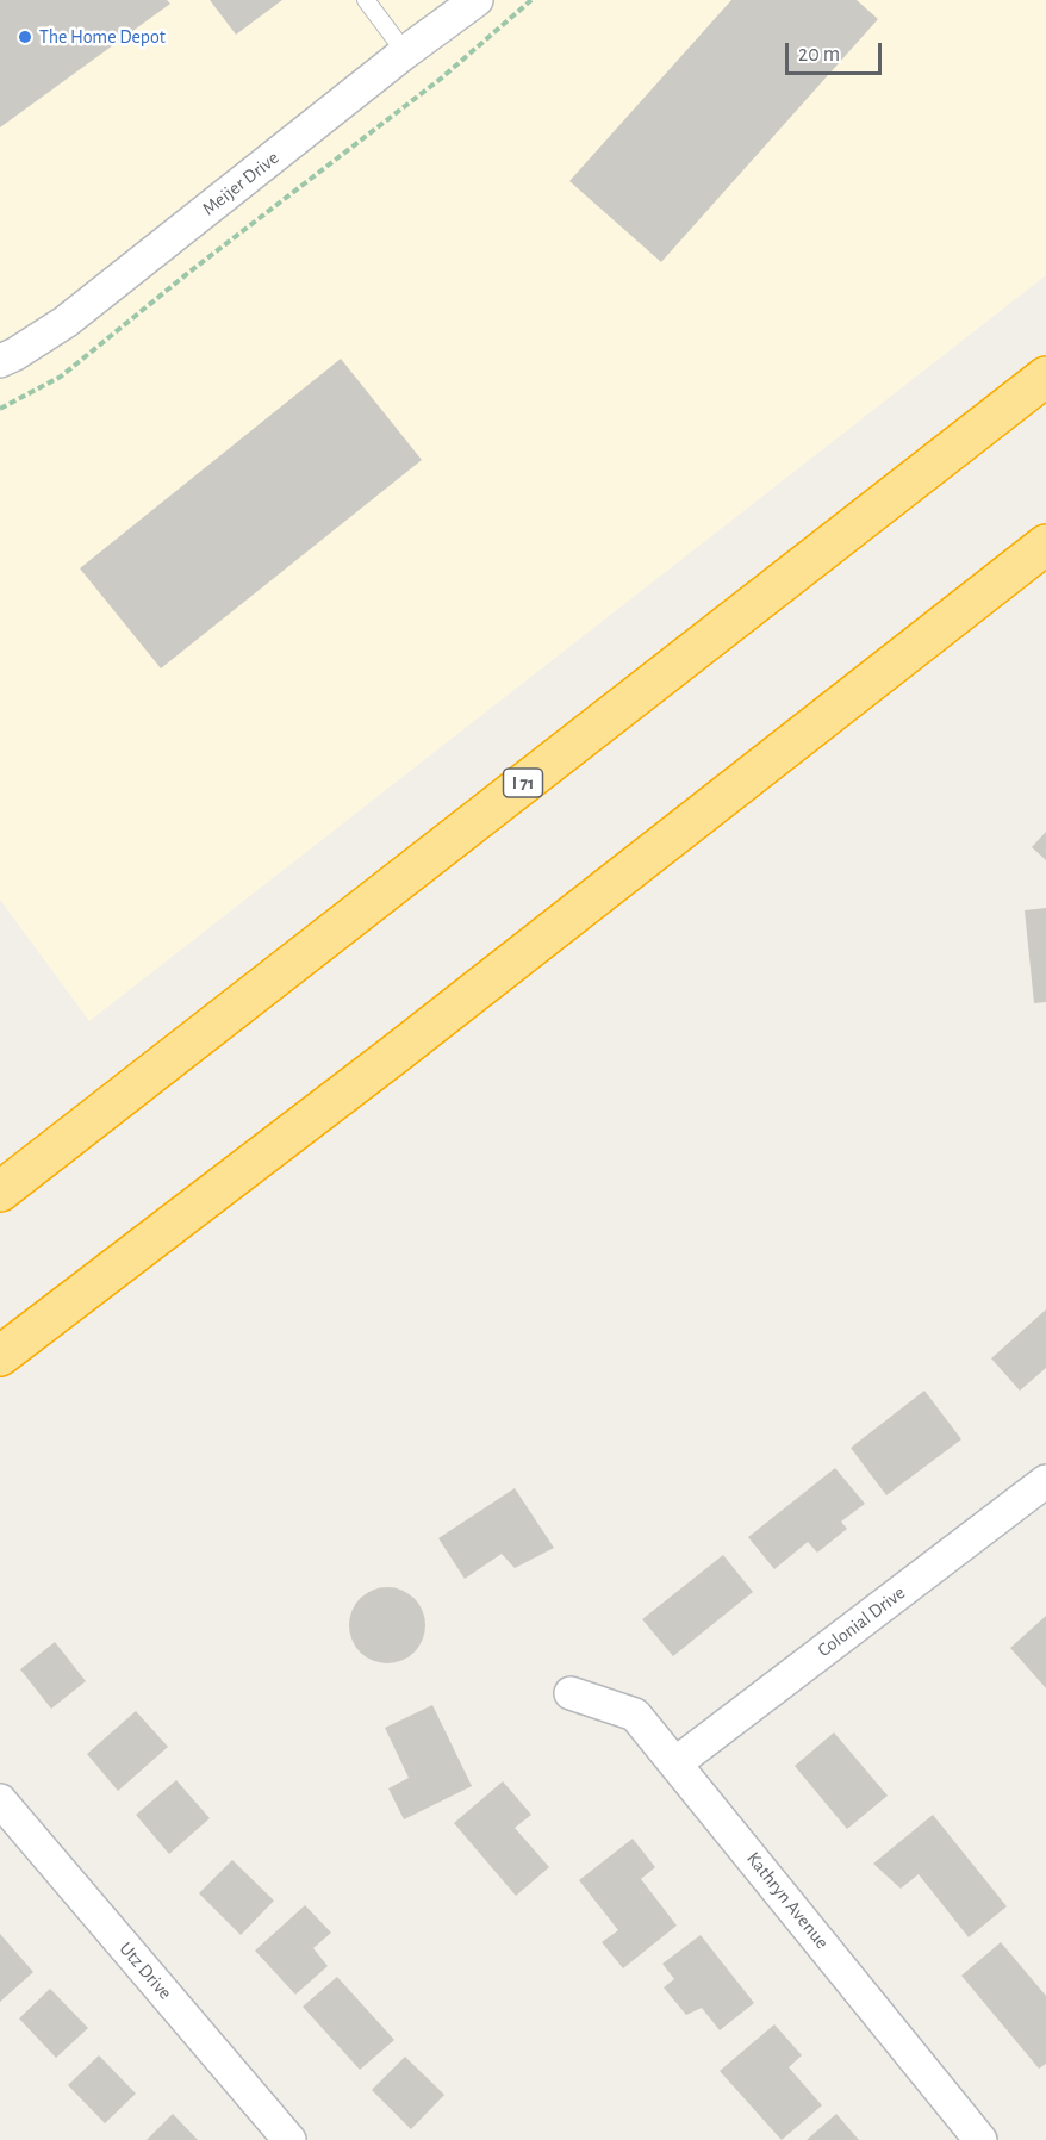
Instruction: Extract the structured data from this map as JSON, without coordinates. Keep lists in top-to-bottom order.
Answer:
{
  "streets": {
    "highway": ["I 71"],
    "street": [
      "Meijer Drive",
      "Colonial Drive",
      "Kathryn Avenue",
      "Utz Drive"
    ]
  },
  "crossings": [
    ["Colonial Drive", "Kathryn Avenue"]
  ],
  "places": ["The Home Depot"],
  "scale_bar": "20 m"
}
